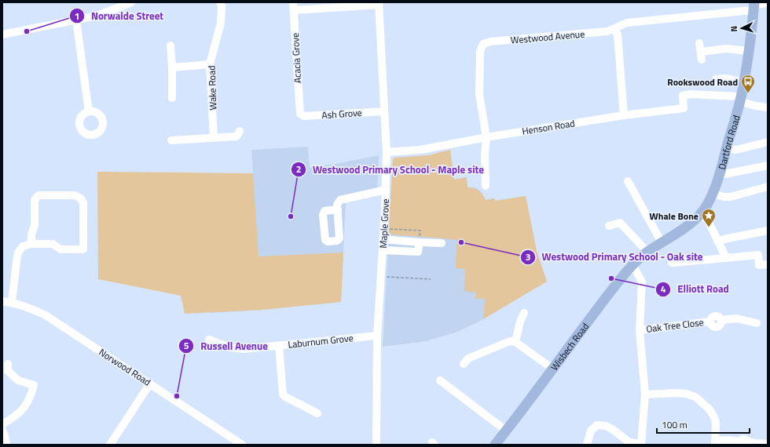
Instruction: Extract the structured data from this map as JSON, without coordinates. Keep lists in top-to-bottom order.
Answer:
{
  "streets": {
    "main road": ["Dartford Road", "Wisbech Road"],
    "street": [
      "Westwood Avenue",
      "Acacia Grove",
      "Wake Road",
      "Ash Grove",
      "Henson Road",
      "Maple Grove",
      "Oak Tree Close",
      "Laburnum Grove",
      "Norwood Road"
    ]
  },
  "crossings": [
    ["Westwood Avenue", "Henson Road"],
    ["Westwood Avenue", "Dartford Road"],
    ["Acacia Grove", "Ash Grove"],
    ["Ash Grove", "Maple Grove"],
    ["Henson Road", "Dartford Road"],
    ["Henson Road", "Maple Grove"],
    ["Dartford Road", "Wisbech Road"],
    ["Maple Grove", "Laburnum Grove"]
  ],
  "places": {
    "other": [
      "Norwalde Street",
      "Westwood Primary School - Maple site",
      "Westwood Primary School - Oak site",
      "Elliott Road",
      "Russell Avenue"
    ],
    "bus stop": ["Rookswood Road"],
    "place": ["Whale Bone"]
  },
  "scale_bar": "100 m",
  "north": "left"
}
